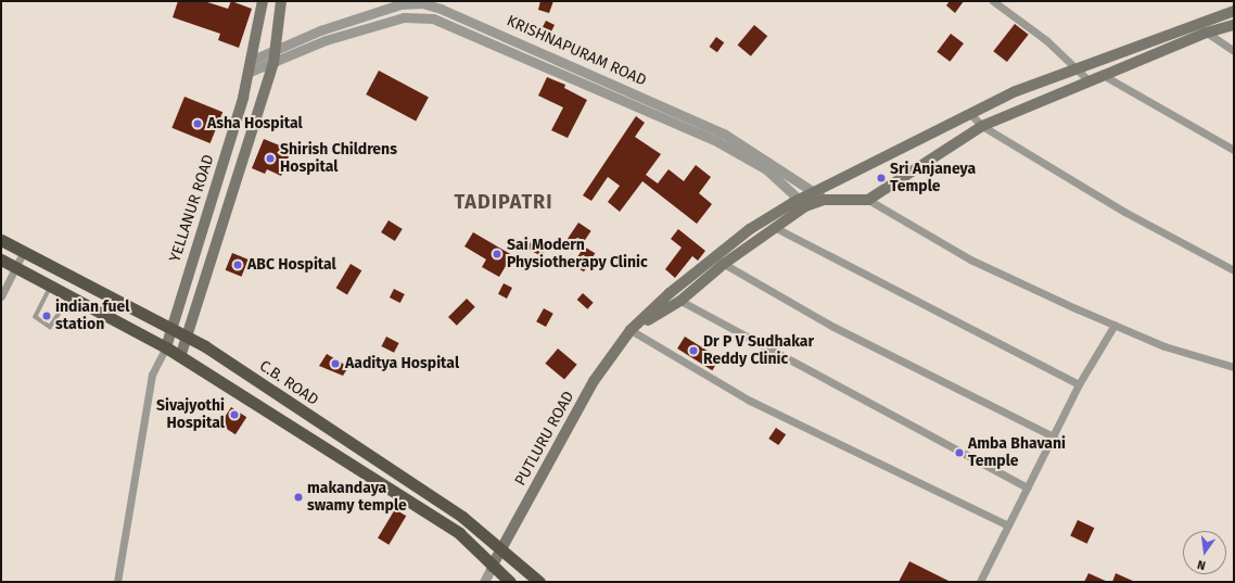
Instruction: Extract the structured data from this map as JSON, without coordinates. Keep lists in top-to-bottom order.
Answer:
{
  "streets": {
    "highway": ["C.B. ROAD"],
    "main road": ["YELLANUR ROAD", "PUTLURU ROAD"],
    "street": ["KRISHNAPURAM ROAD"]
  },
  "crossings": [
    ["KRISHNAPURAM ROAD", "YELLANUR ROAD"],
    ["YELLANUR ROAD", "C.B. ROAD"],
    ["C.B. ROAD", "PUTLURU ROAD"]
  ],
  "districts": ["TADIPATRI"],
  "places": [
    "Asha Hospital",
    "Shirish Childrens Hospital",
    "Sri Anjaneya Temple",
    "Sai Modern Physiotherapy Clinic",
    "ABC Hospital",
    "indian fuel station",
    "Dr P V Sudhakar Reddy Clinic",
    "Aaditya Hospital",
    "Sivajyothi Hospital",
    "Amba Bhavani Temple",
    "makandaya swamy temple"
  ],
  "north": "bottom"
}
